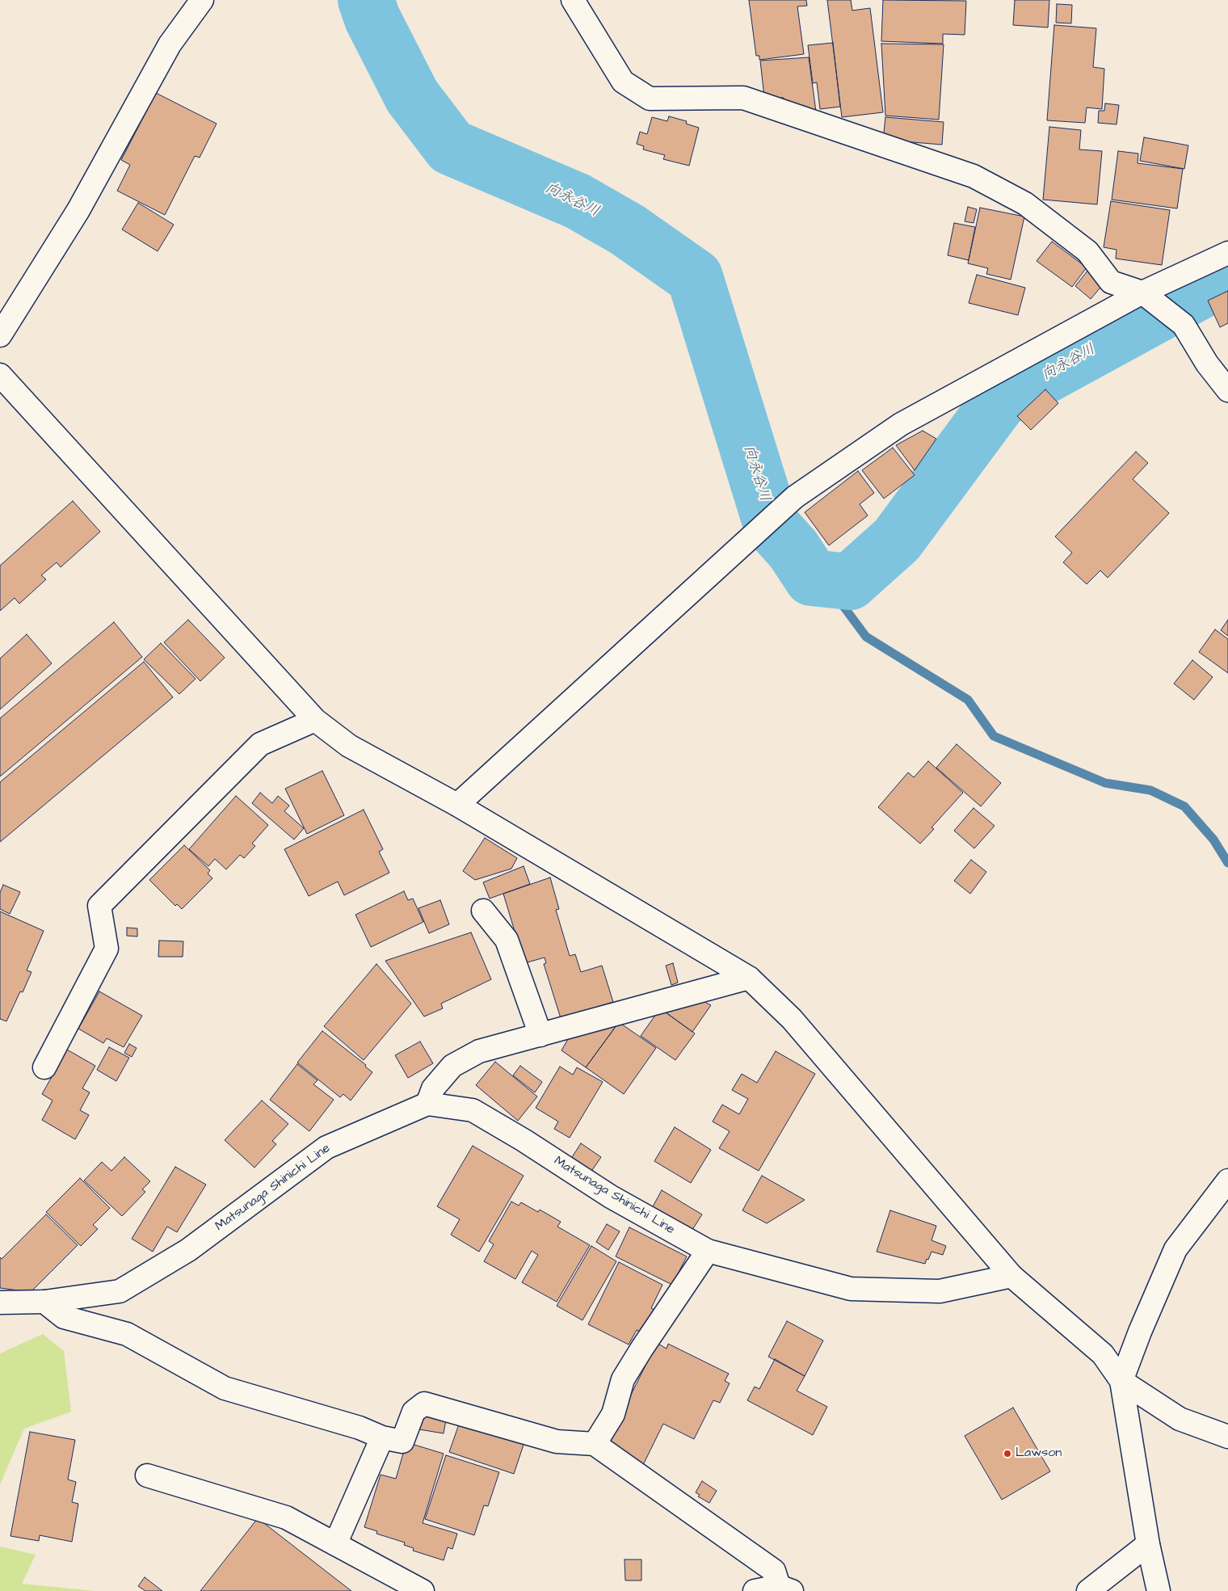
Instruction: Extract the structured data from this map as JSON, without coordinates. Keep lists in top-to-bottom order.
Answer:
{
  "streets": {
    "street": ["Matsunaga Shinichi Line"]
  },
  "water": ["向永谷川"],
  "places": ["Lawson"]
}
